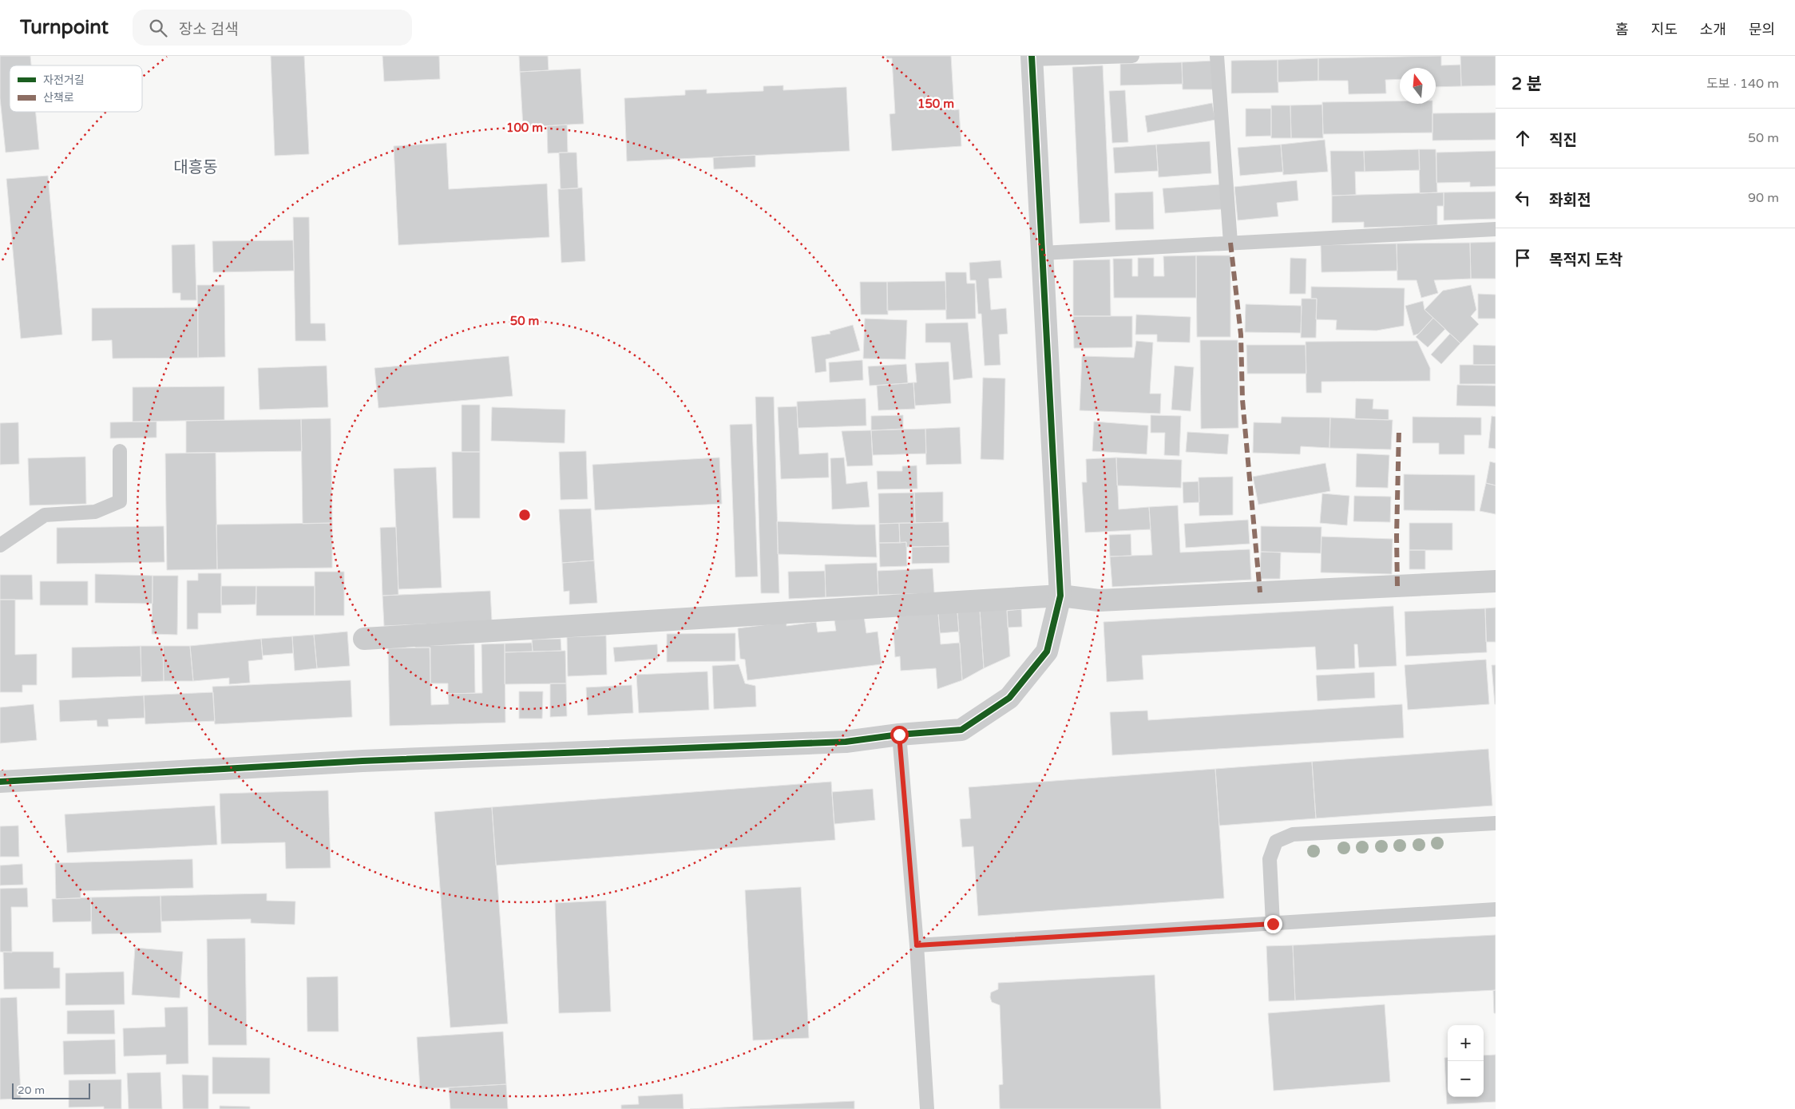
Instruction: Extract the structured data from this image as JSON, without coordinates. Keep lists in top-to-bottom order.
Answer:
{
  "districts": ["대흥동"],
  "legend": ["자전거길", "산책로"],
  "scale_bar": "20 m",
  "north": "top",
  "page": {
    "header": "Turnpoint",
    "search": "장소 검색",
    "nav": [
      "홈",
      "지도",
      "소개",
      "문의"
    ],
    "heading": ["2 분", "도보 · 140 m"],
    "list": [
      ["직진", "50 m"],
      ["좌회전", "90 m"],
      "목적지 도착"
    ],
    "map_buttons": ["+", "−"],
    "scale": "20 m"
  },
  "rings": ["150 m", "100 m", "50 m"]
}
